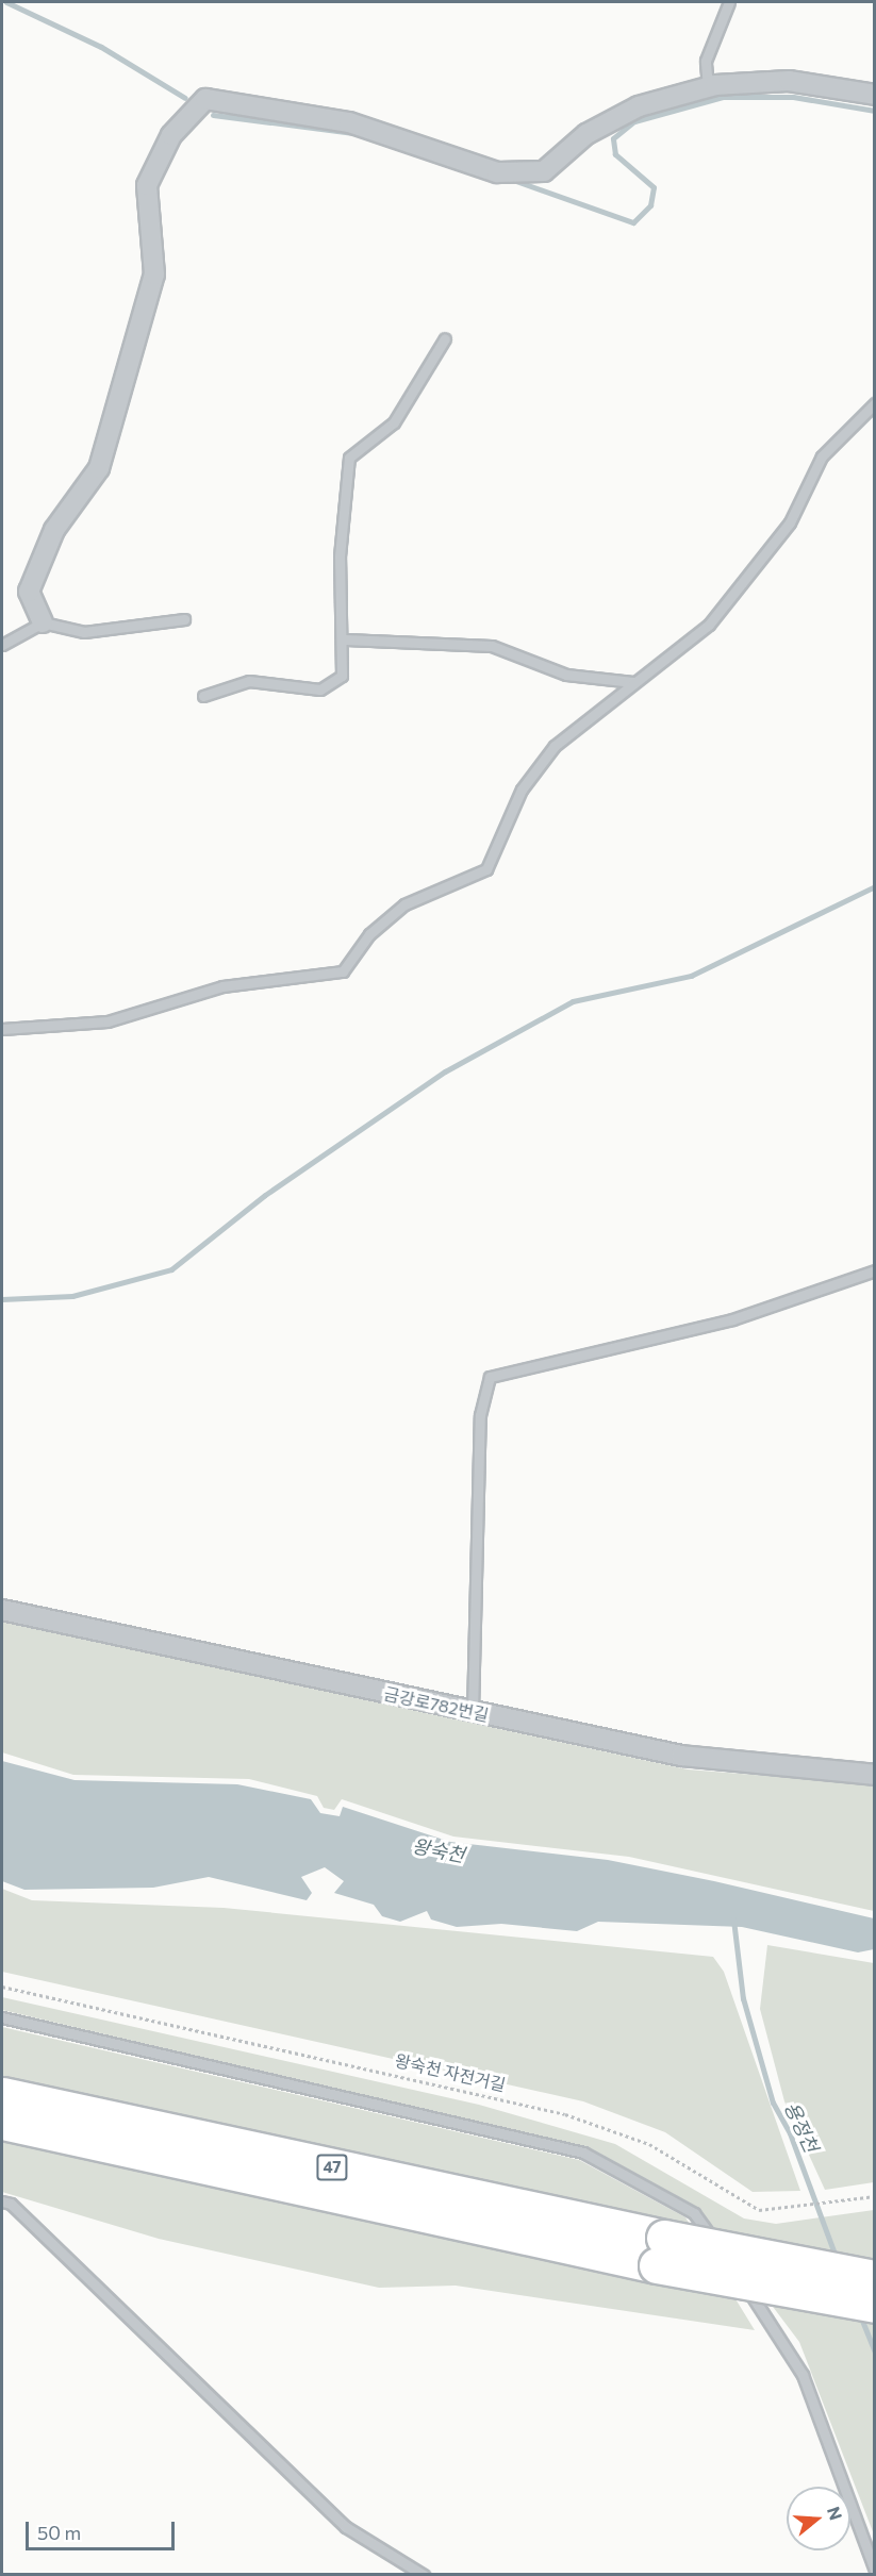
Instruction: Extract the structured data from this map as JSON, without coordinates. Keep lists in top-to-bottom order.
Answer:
{
  "streets": {
    "highway": ["47"],
    "street": ["금강로782번길"],
    "path": ["왕숙천 자전거길"]
  },
  "water": ["왕숙천", "용정천"],
  "scale_bar": "50 m",
  "north": "right"
}
